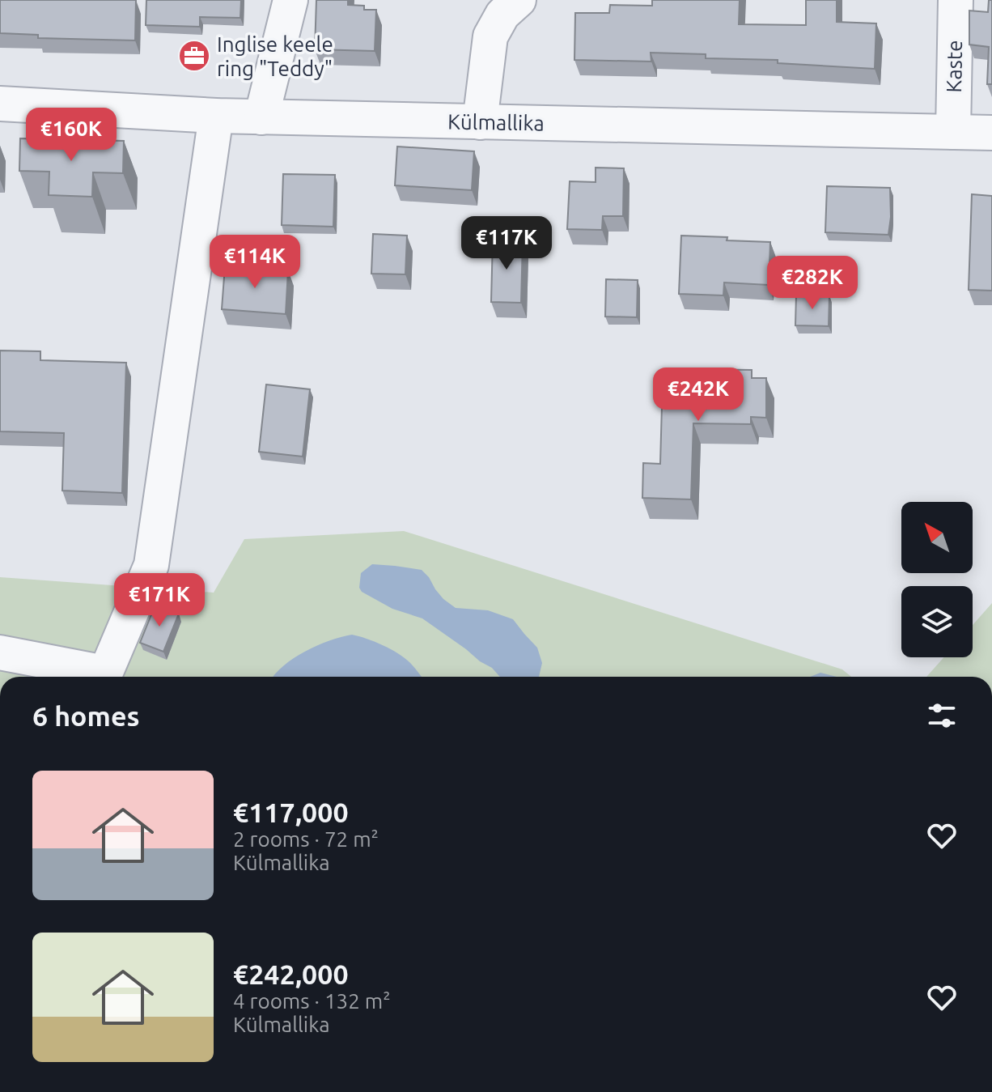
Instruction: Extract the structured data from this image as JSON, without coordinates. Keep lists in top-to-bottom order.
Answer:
{
  "streets": {
    "street": ["Kaste", "Külmallika"]
  },
  "crossings": [
    ["Kaste", "Külmallika"]
  ],
  "places": {
    "office": ["Inglise keele ring \"Teddy\""]
  },
  "north": "top left",
  "page": {
    "price": [
      "€160K",
      "€117K",
      "€114K",
      "€282K",
      "€242K",
      "€171K"
    ],
    "heading": "6 homes",
    "list": [
      {
        "name": "€117,000",
        "note": "2 rooms · 72 m² · Külmallika"
      },
      {
        "name": "€242,000",
        "note": "4 rooms · 132 m² · Külmallika"
      }
    ]
  }
}
